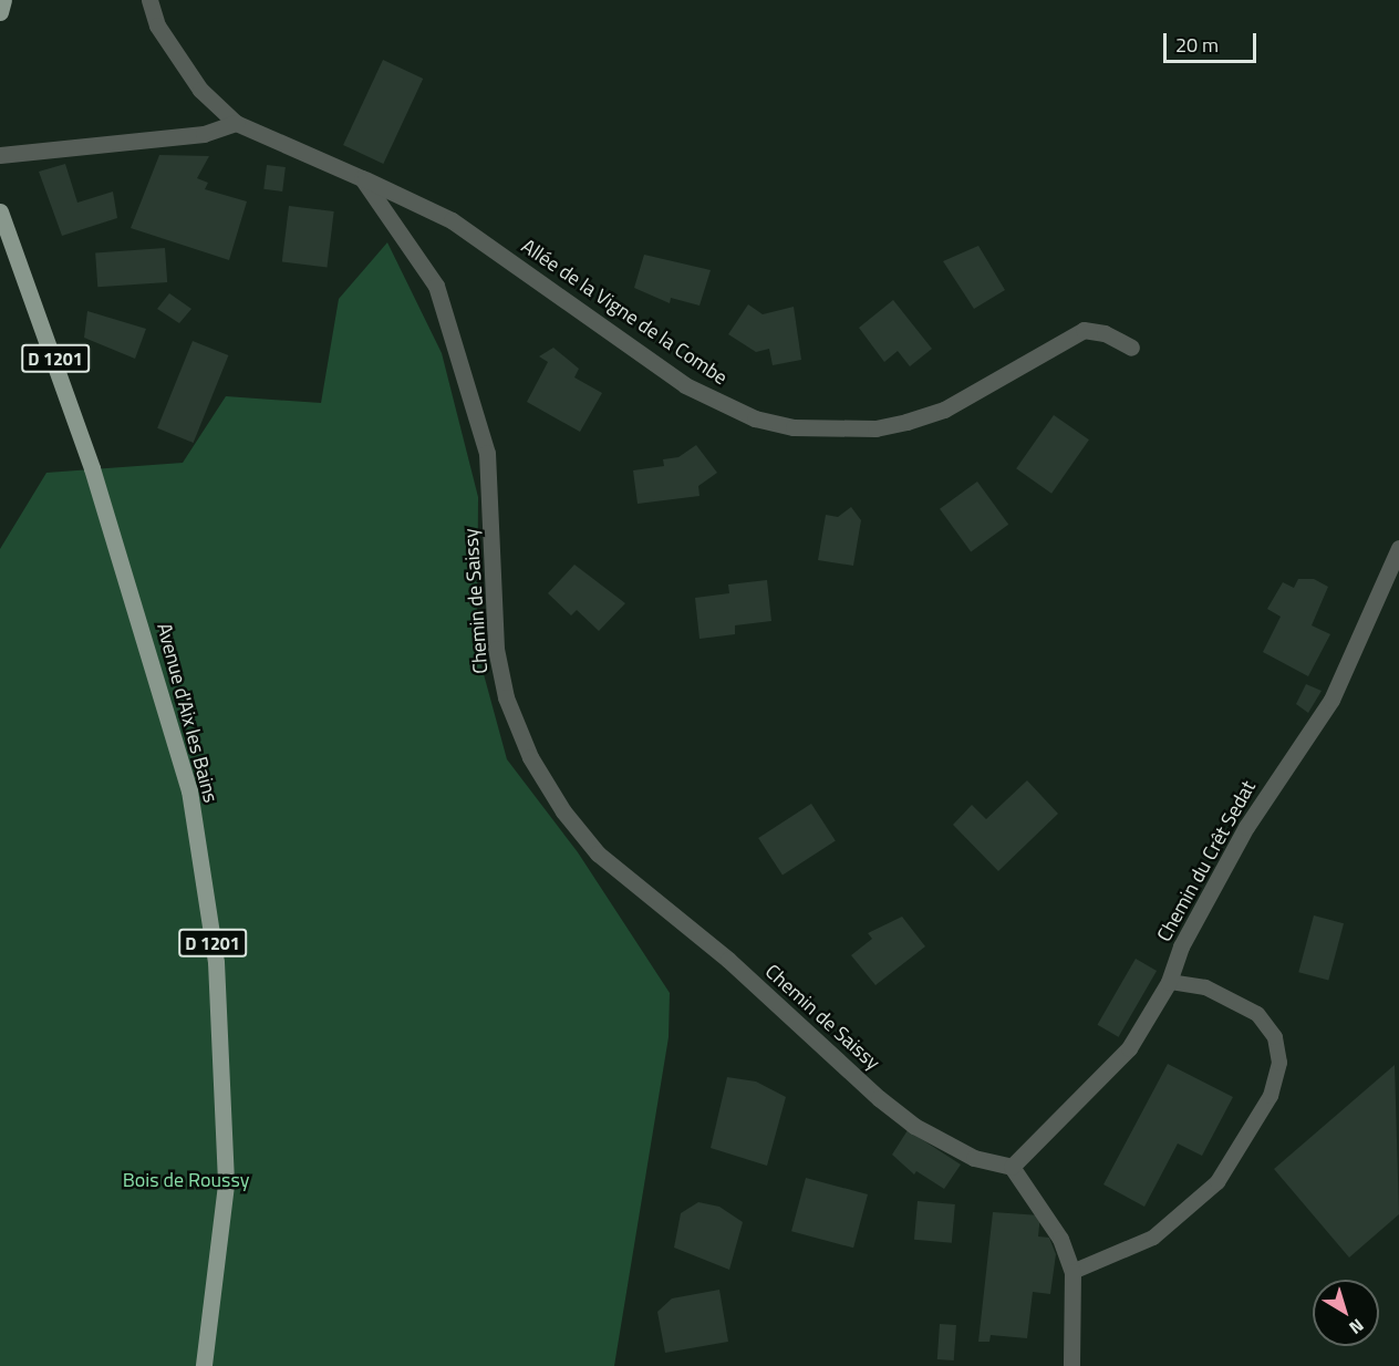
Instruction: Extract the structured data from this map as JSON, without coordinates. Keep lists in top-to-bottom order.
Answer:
{
  "streets": {
    "main road": ["D 1201", "Avenue d'Aix les Bains"],
    "street": ["Allée de la Vigne de la Combe", "Chemin de Saissy", "Chemin du Crêt Sedat"]
  },
  "crossings": [
    ["Allée de la Vigne de la Combe", "Chemin de Saissy"],
    ["Chemin de Saissy", "Chemin du Crêt Sedat"]
  ],
  "parks": ["Bois de Roussy"],
  "scale_bar": "20 m",
  "north": "bottom right"
}
